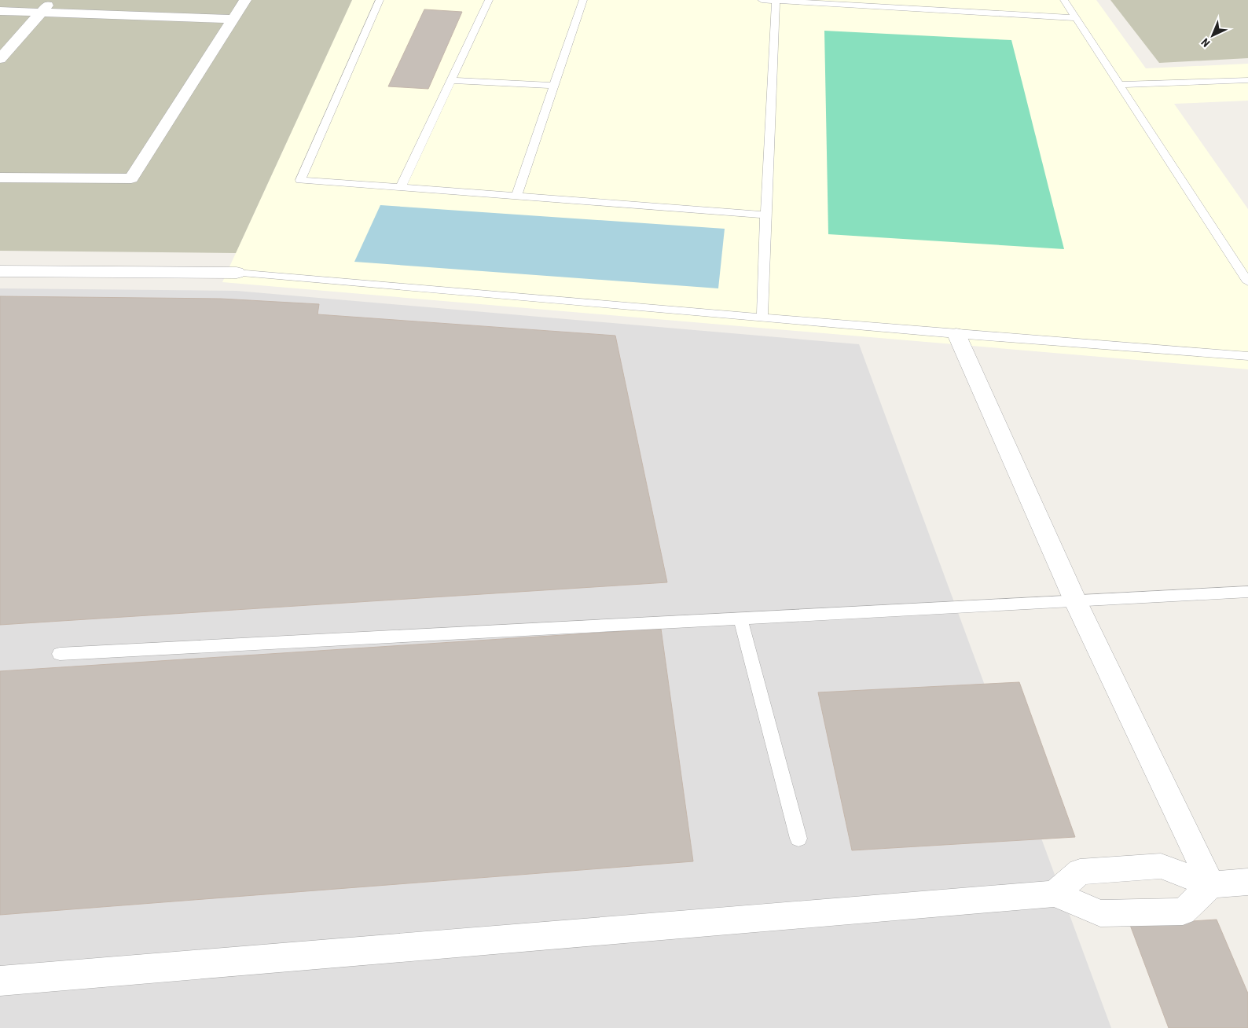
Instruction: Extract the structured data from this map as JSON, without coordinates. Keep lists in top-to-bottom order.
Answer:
{
  "north": "bottom left"
}
